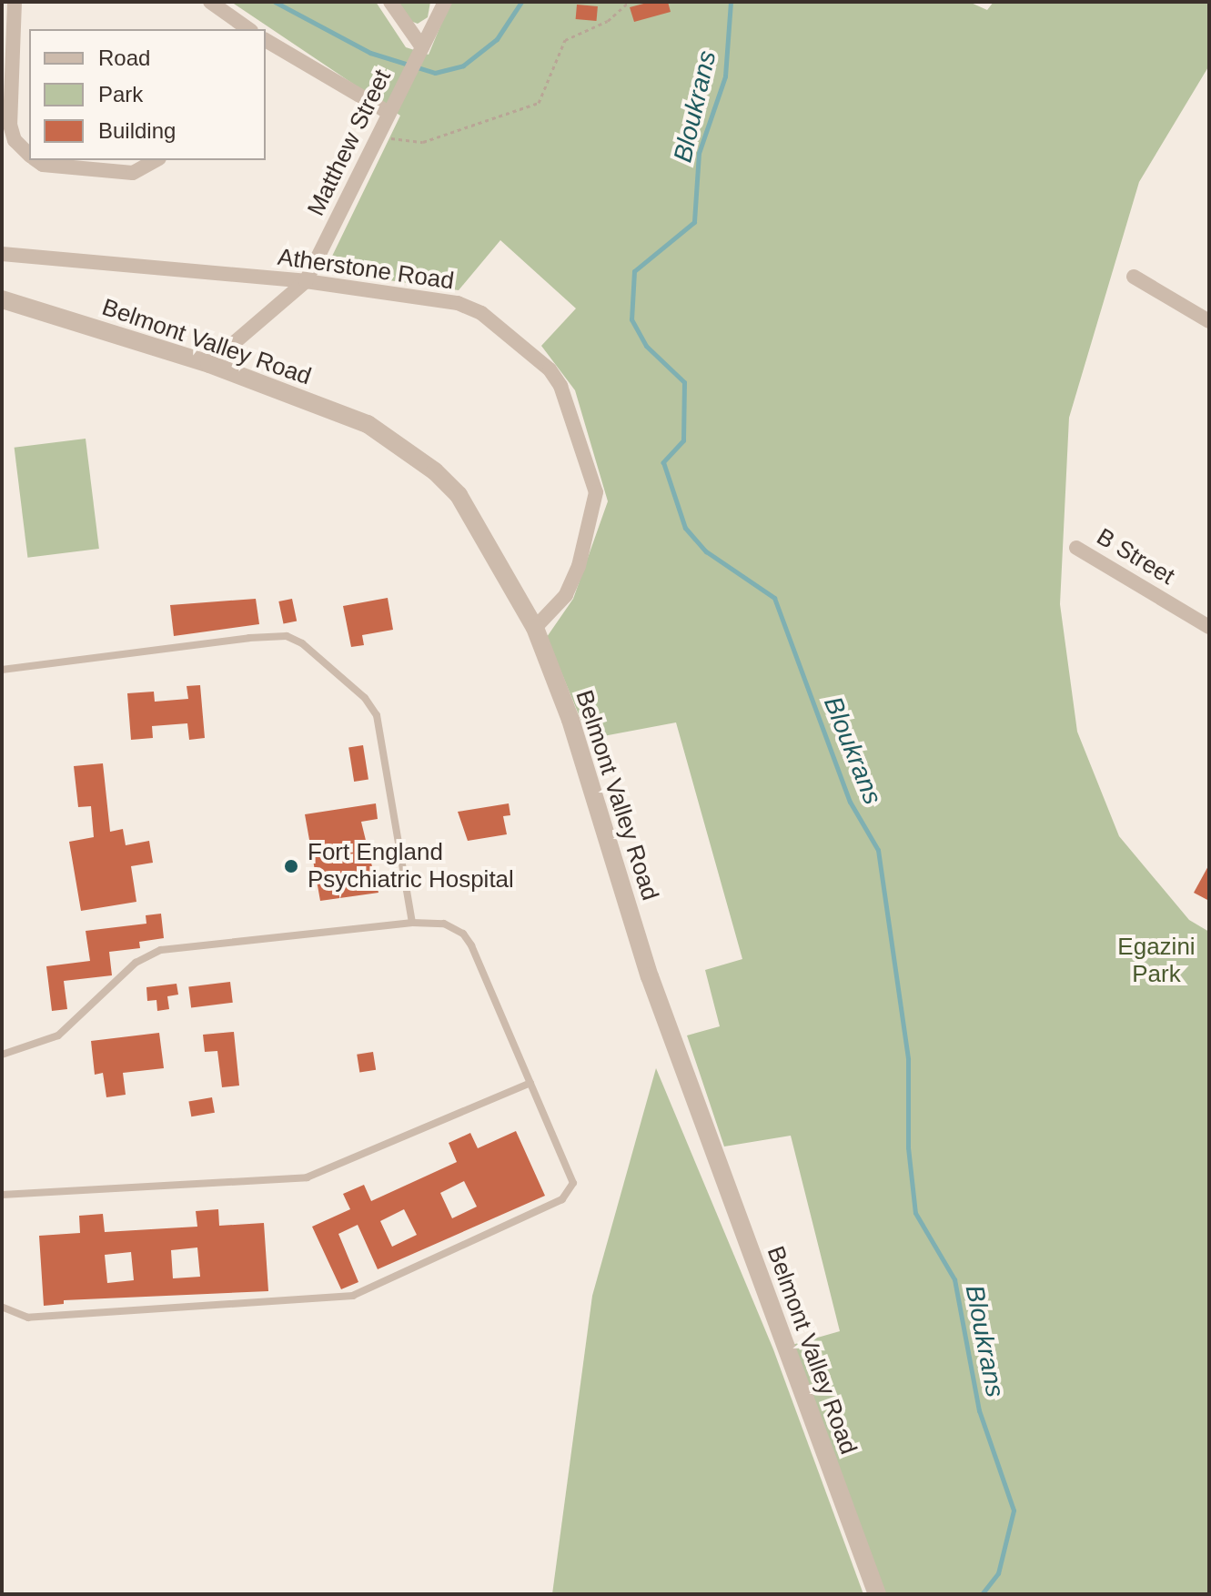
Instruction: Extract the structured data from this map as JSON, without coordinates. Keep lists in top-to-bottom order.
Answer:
{
  "streets": {
    "street": [
      "Matthew Street",
      "Atherstone Road",
      "Belmont Valley Road",
      "B Street"
    ]
  },
  "crossings": [
    ["Matthew Street", "Atherstone Road"],
    ["Matthew Street", "Belmont Valley Road"],
    ["Atherstone Road", "Belmont Valley Road"]
  ],
  "water": ["Bloukrans"],
  "parks": ["Egazini Park"],
  "places": ["Fort England Psychiatric Hospital"],
  "legend": ["Road", "Park", "Building"]
}
